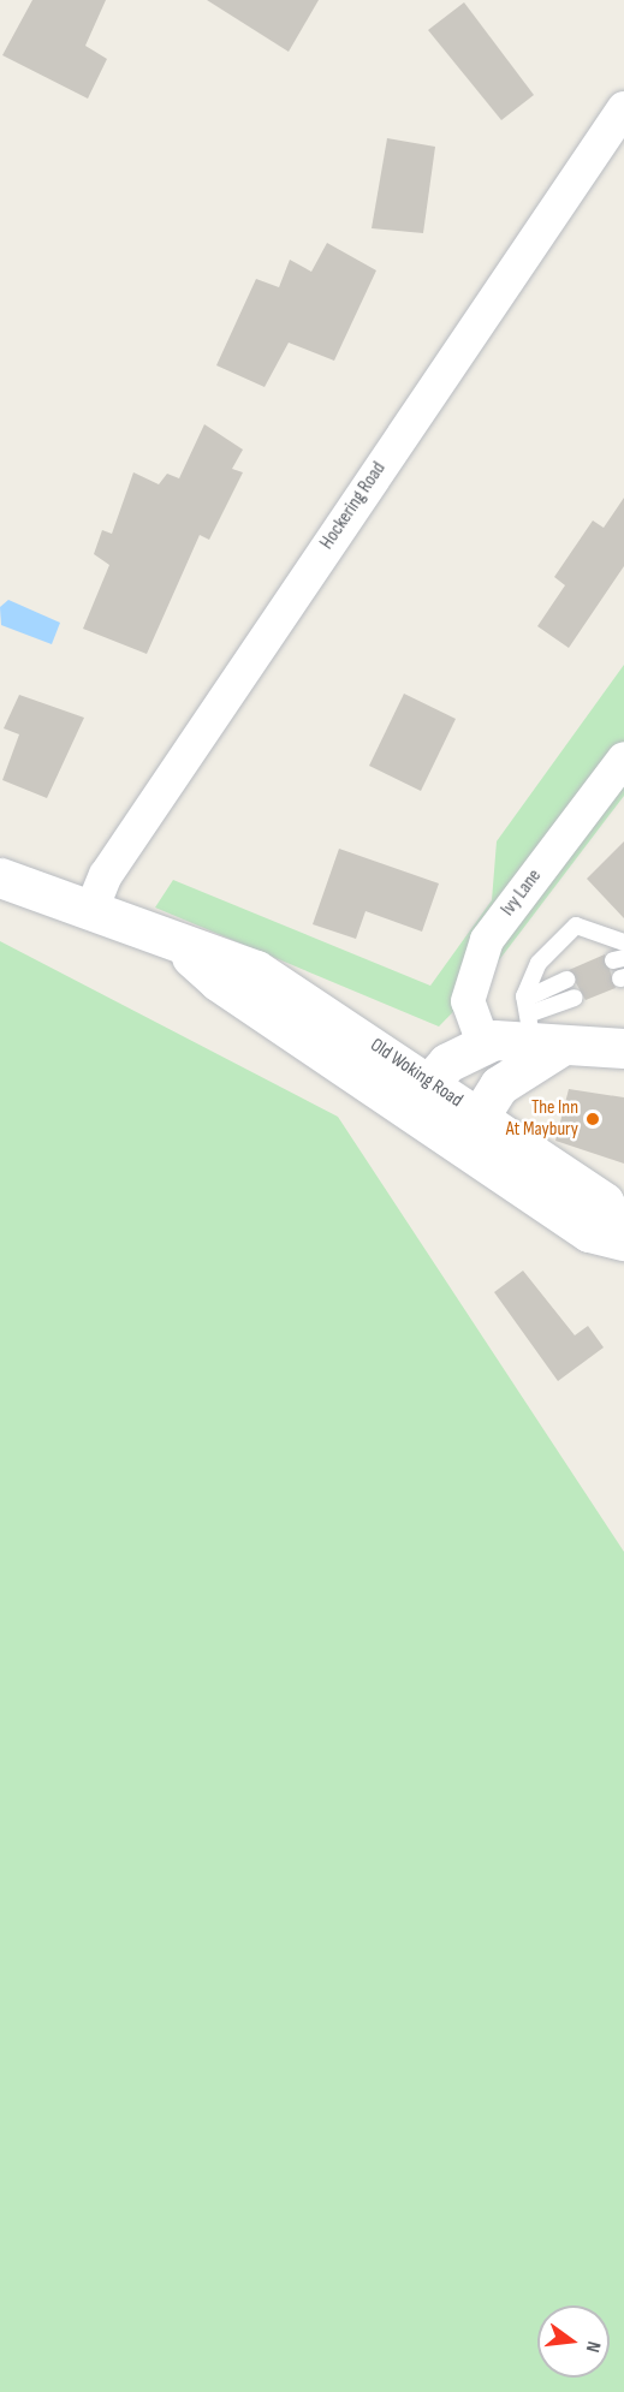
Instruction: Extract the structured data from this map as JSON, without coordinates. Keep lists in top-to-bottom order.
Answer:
{
  "streets": {
    "main road": ["Old Woking Road"],
    "street": ["Hockering Road", "Ivy Lane"]
  },
  "crossings": [
    ["Hockering Road", "Old Woking Road"]
  ],
  "places": ["The Inn At Maybury"],
  "north": "right"
}
